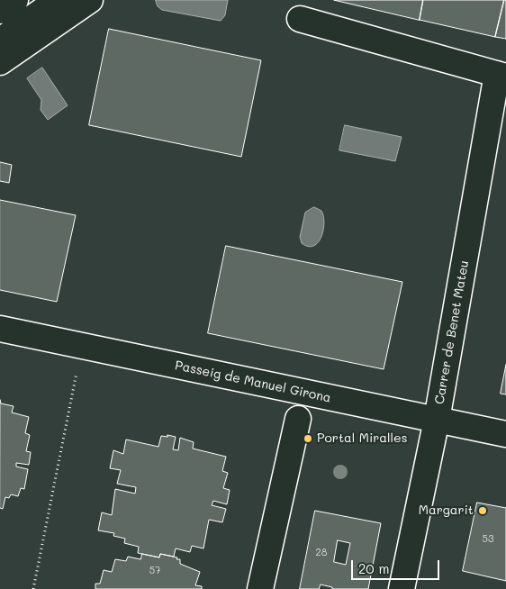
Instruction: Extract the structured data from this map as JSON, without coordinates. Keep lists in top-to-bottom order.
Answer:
{
  "streets": {
    "street": ["Carrer de Benet Mateu", "Passeig de Manuel Girona"]
  },
  "crossings": [
    ["Carrer de Benet Mateu", "Passeig de Manuel Girona"]
  ],
  "places": ["Portal Miralles", "Margarit"],
  "house_numbers": ["53", "28", "57"],
  "scale_bar": "20 m"
}
